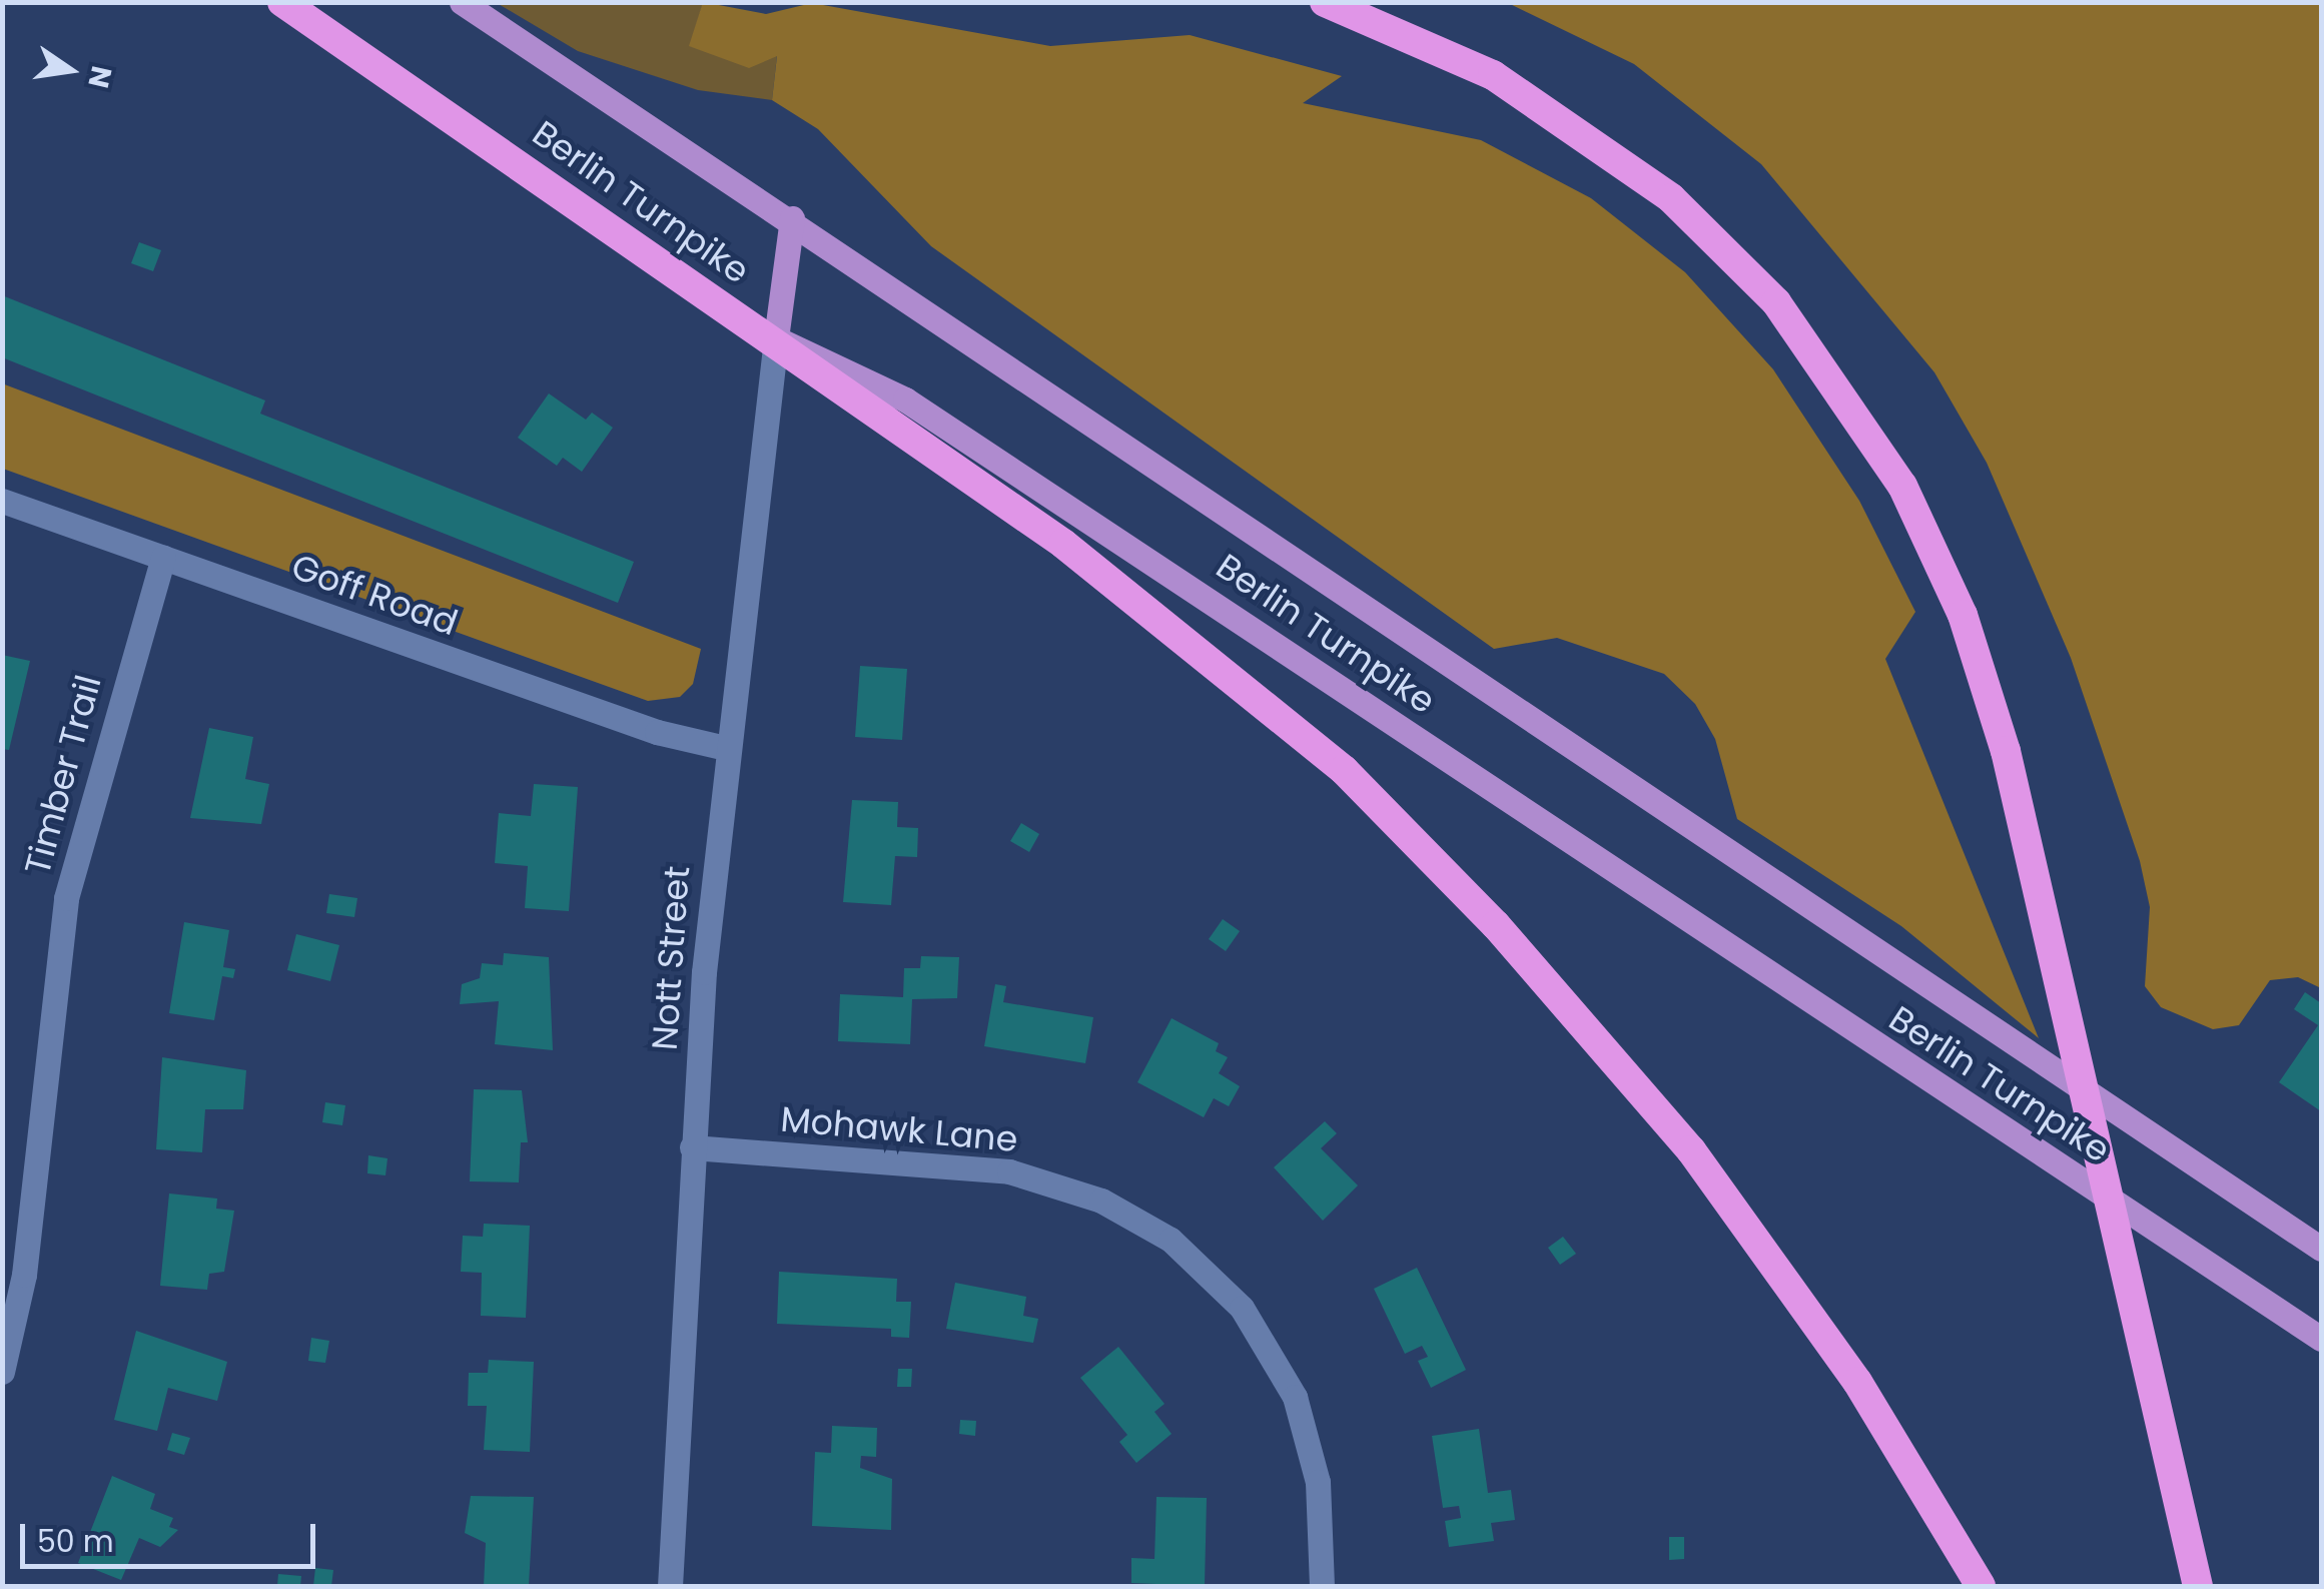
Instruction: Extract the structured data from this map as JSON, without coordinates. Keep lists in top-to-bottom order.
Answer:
{
  "streets": {
    "highway": ["Berlin Turnpike"],
    "street": [
      "Goff Road",
      "Timber Trail",
      "Nott Street",
      "Mohawk Lane"
    ]
  },
  "crossings": [
    ["Berlin Turnpike", "Nott Street"],
    ["Goff Road", "Timber Trail"],
    ["Goff Road", "Nott Street"],
    ["Nott Street", "Mohawk Lane"]
  ],
  "scale_bar": "50 m",
  "north": "right"
}
